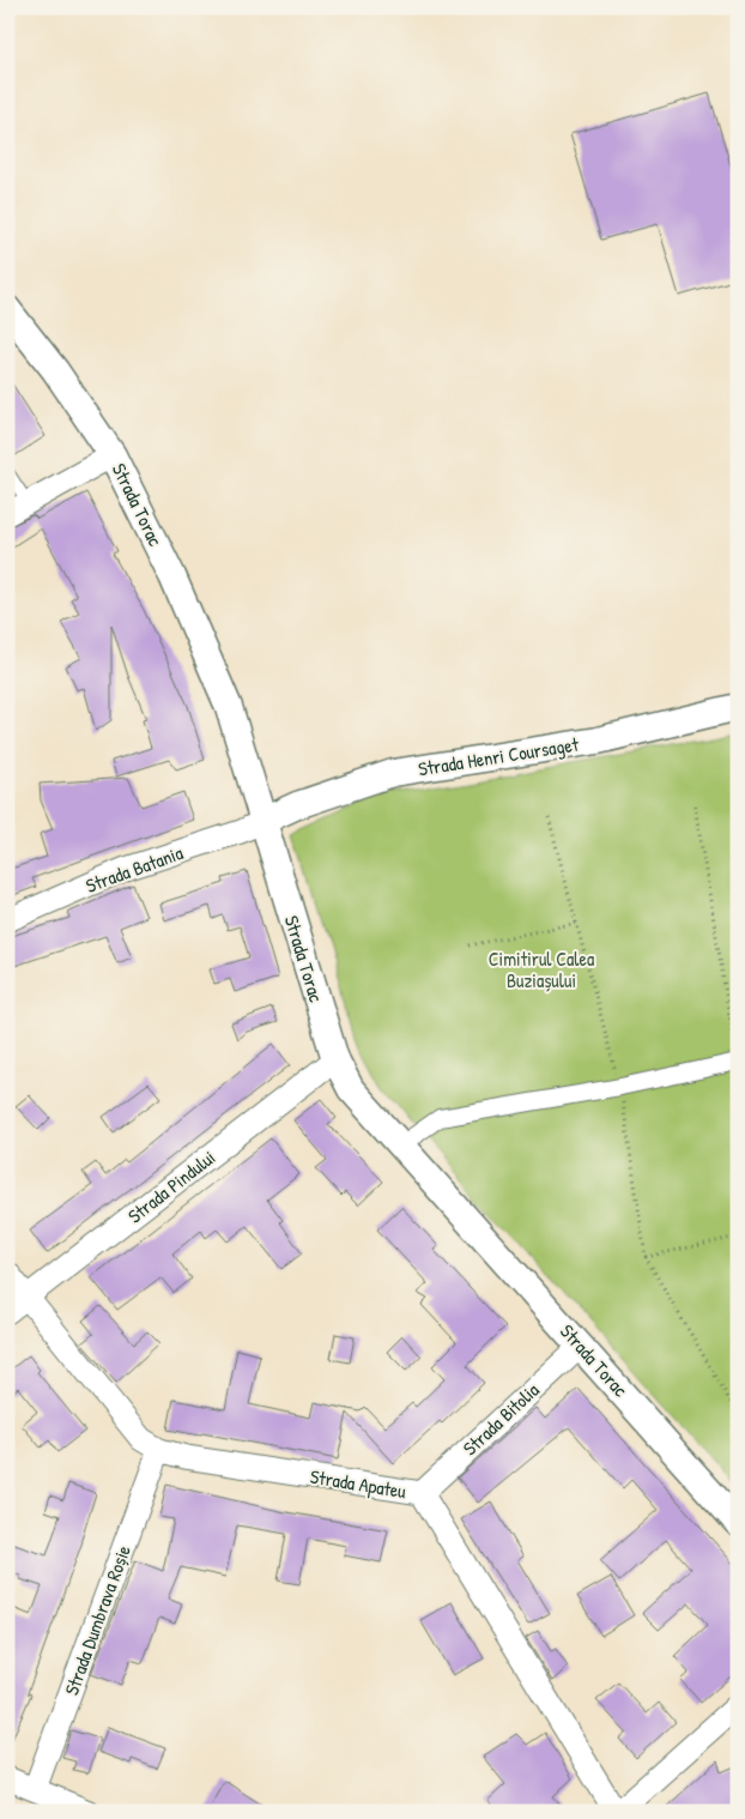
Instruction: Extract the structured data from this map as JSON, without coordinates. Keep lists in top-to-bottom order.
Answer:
{
  "streets": {
    "street": [
      "Strada Torac",
      "Strada Henri Coursaget",
      "Strada Batania",
      "Strada Pindului",
      "Strada Bitolia",
      "Strada Apateu",
      "Strada Dumbrava Roșie"
    ]
  },
  "crossings": [
    ["Strada Torac", "Strada Henri Coursaget"],
    ["Strada Torac", "Strada Batania"],
    ["Strada Torac", "Strada Pindului"],
    ["Strada Torac", "Strada Bitolia"],
    ["Strada Henri Coursaget", "Strada Batania"],
    ["Strada Pindului", "Strada Apateu"],
    ["Strada Bitolia", "Strada Apateu"],
    ["Strada Apateu", "Strada Dumbrava Roșie"]
  ],
  "parks": ["Cimitirul Calea Buziașului"]
}
